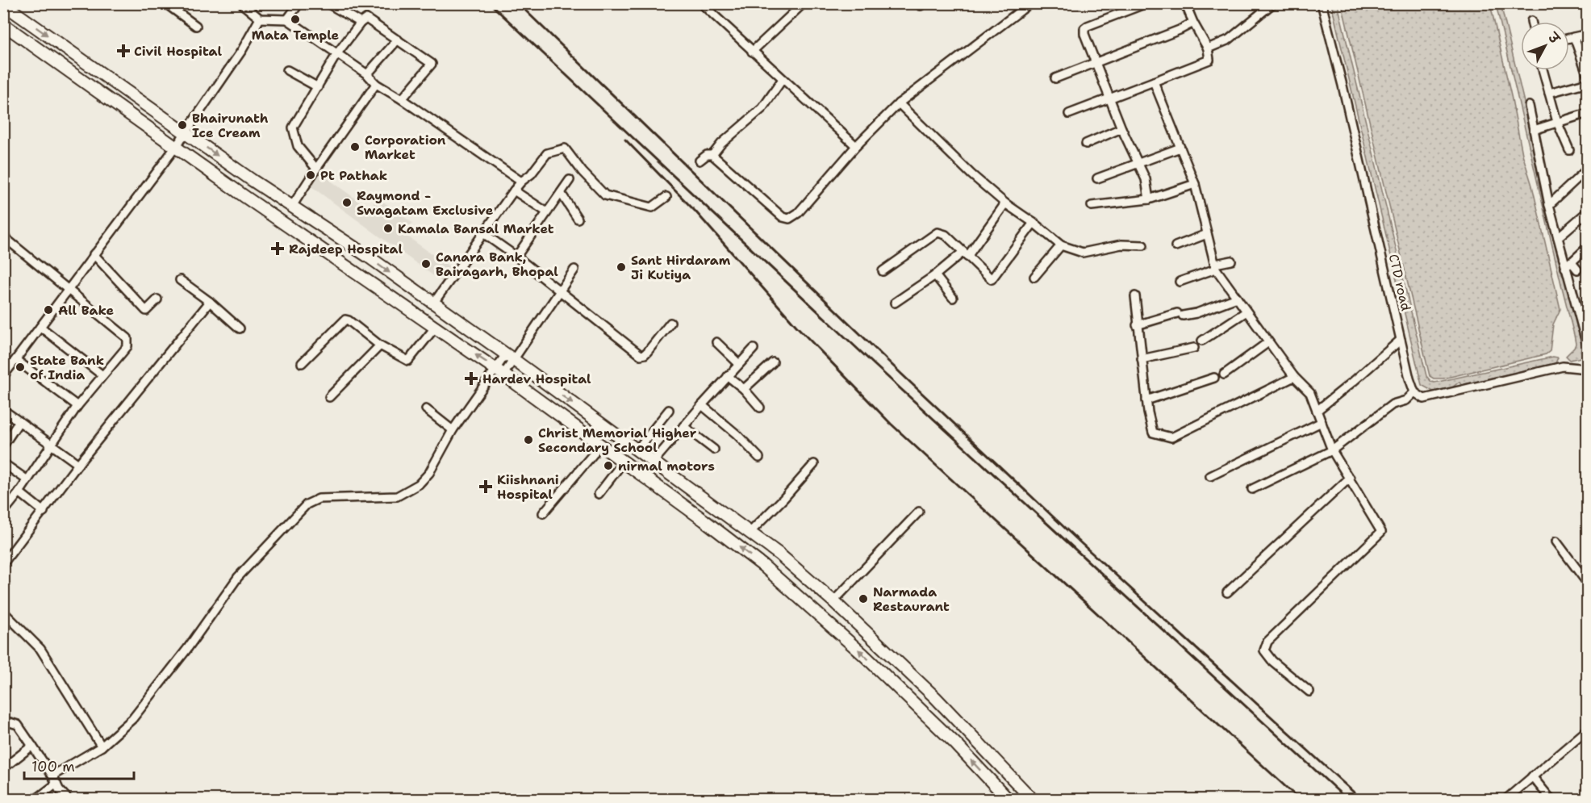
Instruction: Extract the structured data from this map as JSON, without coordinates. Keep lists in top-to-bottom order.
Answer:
{
  "streets": {
    "street": ["CTD road"]
  },
  "places": {
    "other": [
      "Mata Temple",
      "Bhairunath Ice Cream",
      "Corporation Market",
      "Pt Pathak",
      "Raymond - Swagatam Exclusive",
      "Kamala Bansal Market",
      "Canara Bank, Bairagarh, Bhopal",
      "Sant Hirdaram Ji Kutiya",
      "All Bake",
      "State Bank of India",
      "Christ Memorial Higher Secondary School",
      "nirmal motors",
      "Narmada Restaurant"
    ],
    "health": [
      "Civil Hospital",
      "Rajdeep Hospital",
      "Hardev Hospital",
      "Kiishnani Hospital"
    ]
  },
  "scale_bar": "100 m",
  "north": "top right"
}
